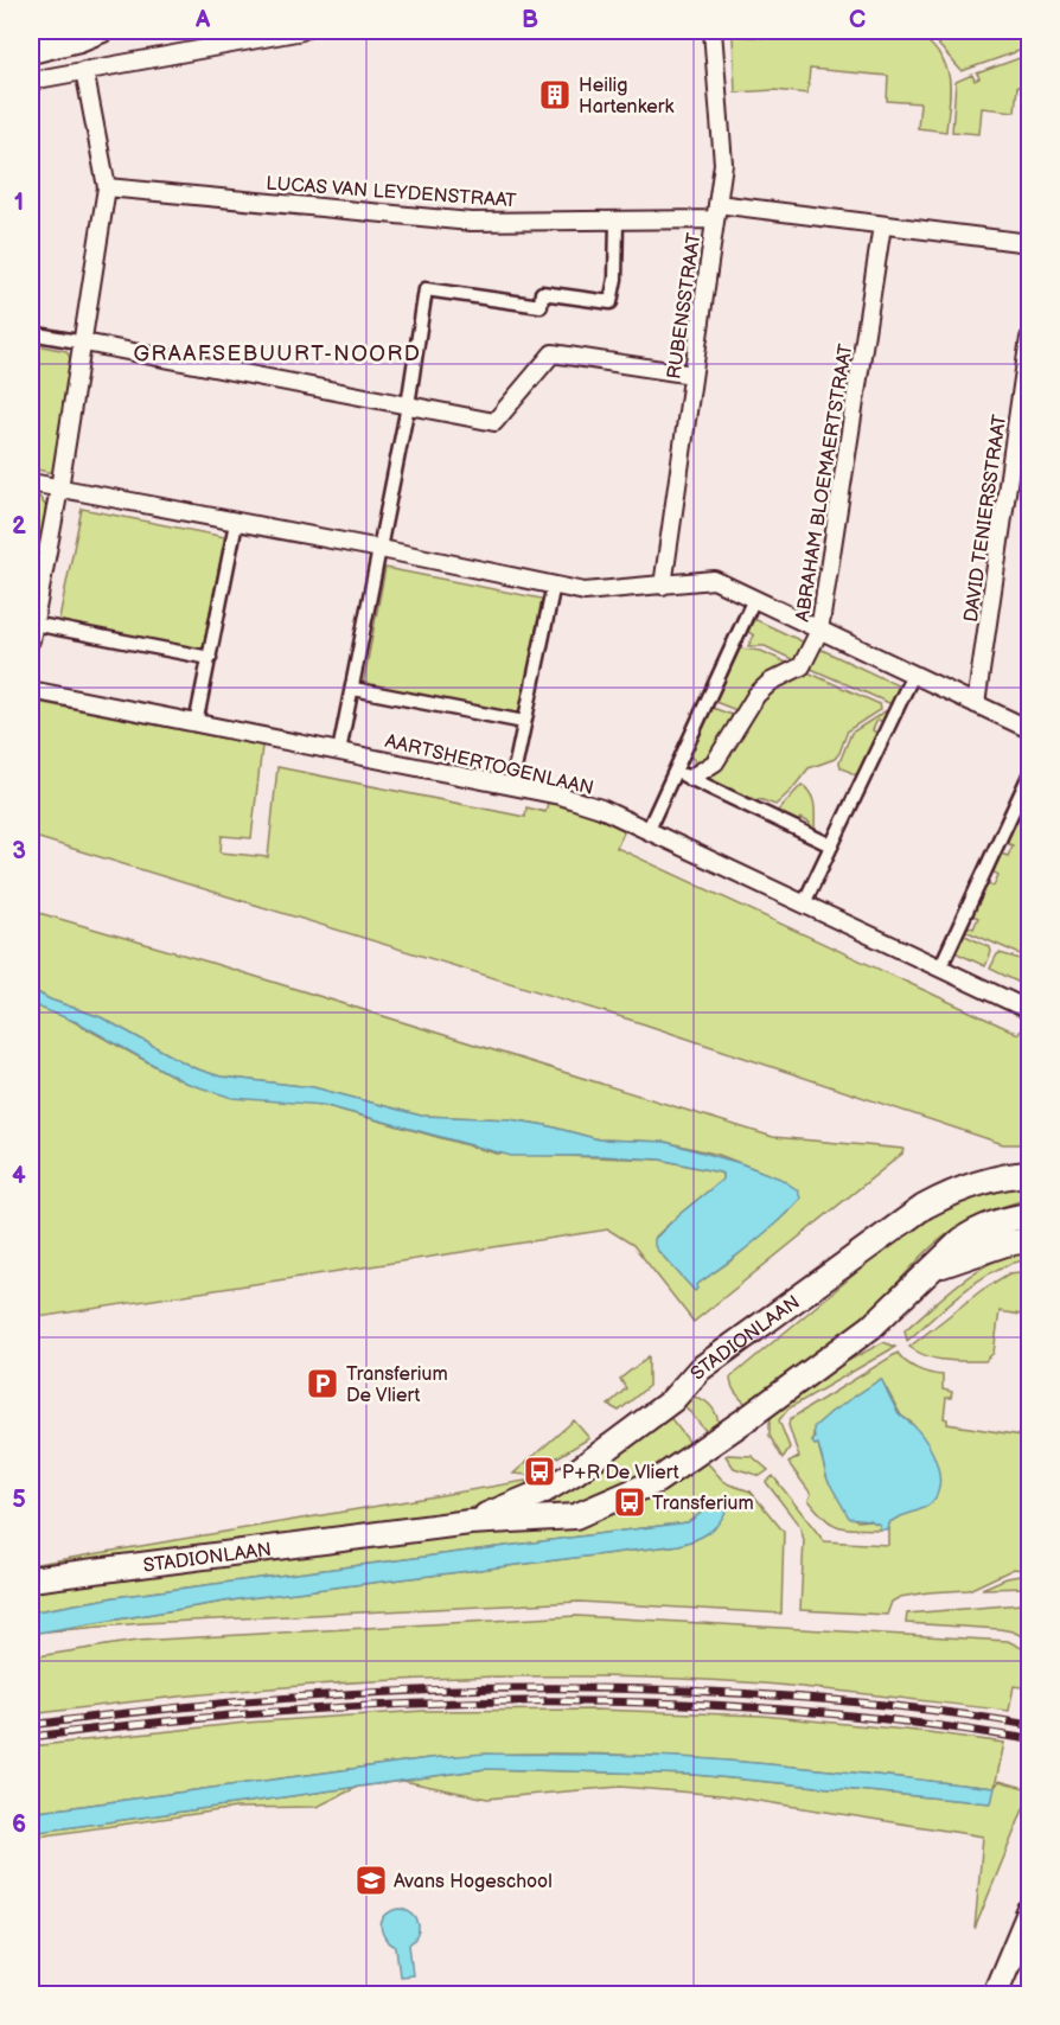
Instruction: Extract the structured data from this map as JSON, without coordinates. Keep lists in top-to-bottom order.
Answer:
{
  "streets": {
    "main road": ["STADIONLAAN"],
    "street": [
      "LUCAS VAN LEYDENSTRAAT",
      "RUBENSSTRAAT",
      "ABRAHAM BLOEMAERTSTRAAT",
      "DAVID TENIERSSTRAAT",
      "AARTSHERTOGENLAAN"
    ]
  },
  "crossings": [
    ["LUCAS VAN LEYDENSTRAAT", "RUBENSSTRAAT"],
    ["LUCAS VAN LEYDENSTRAAT", "ABRAHAM BLOEMAERTSTRAAT"]
  ],
  "districts": ["GRAAFSEBUURT-NOORD"],
  "places": {
    "building": ["Heilig Hartenkerk"],
    "parking": ["Transferium De Vliert"],
    "bus stop": ["P+R De Vliert", "Transferium"],
    "school or university": ["Avans Hogeschool"]
  },
  "grid": {
    "columns": ["A", "B", "C"],
    "rows": [
      "1",
      "2",
      "3",
      "4",
      "5",
      "6"
    ]
  }
}
